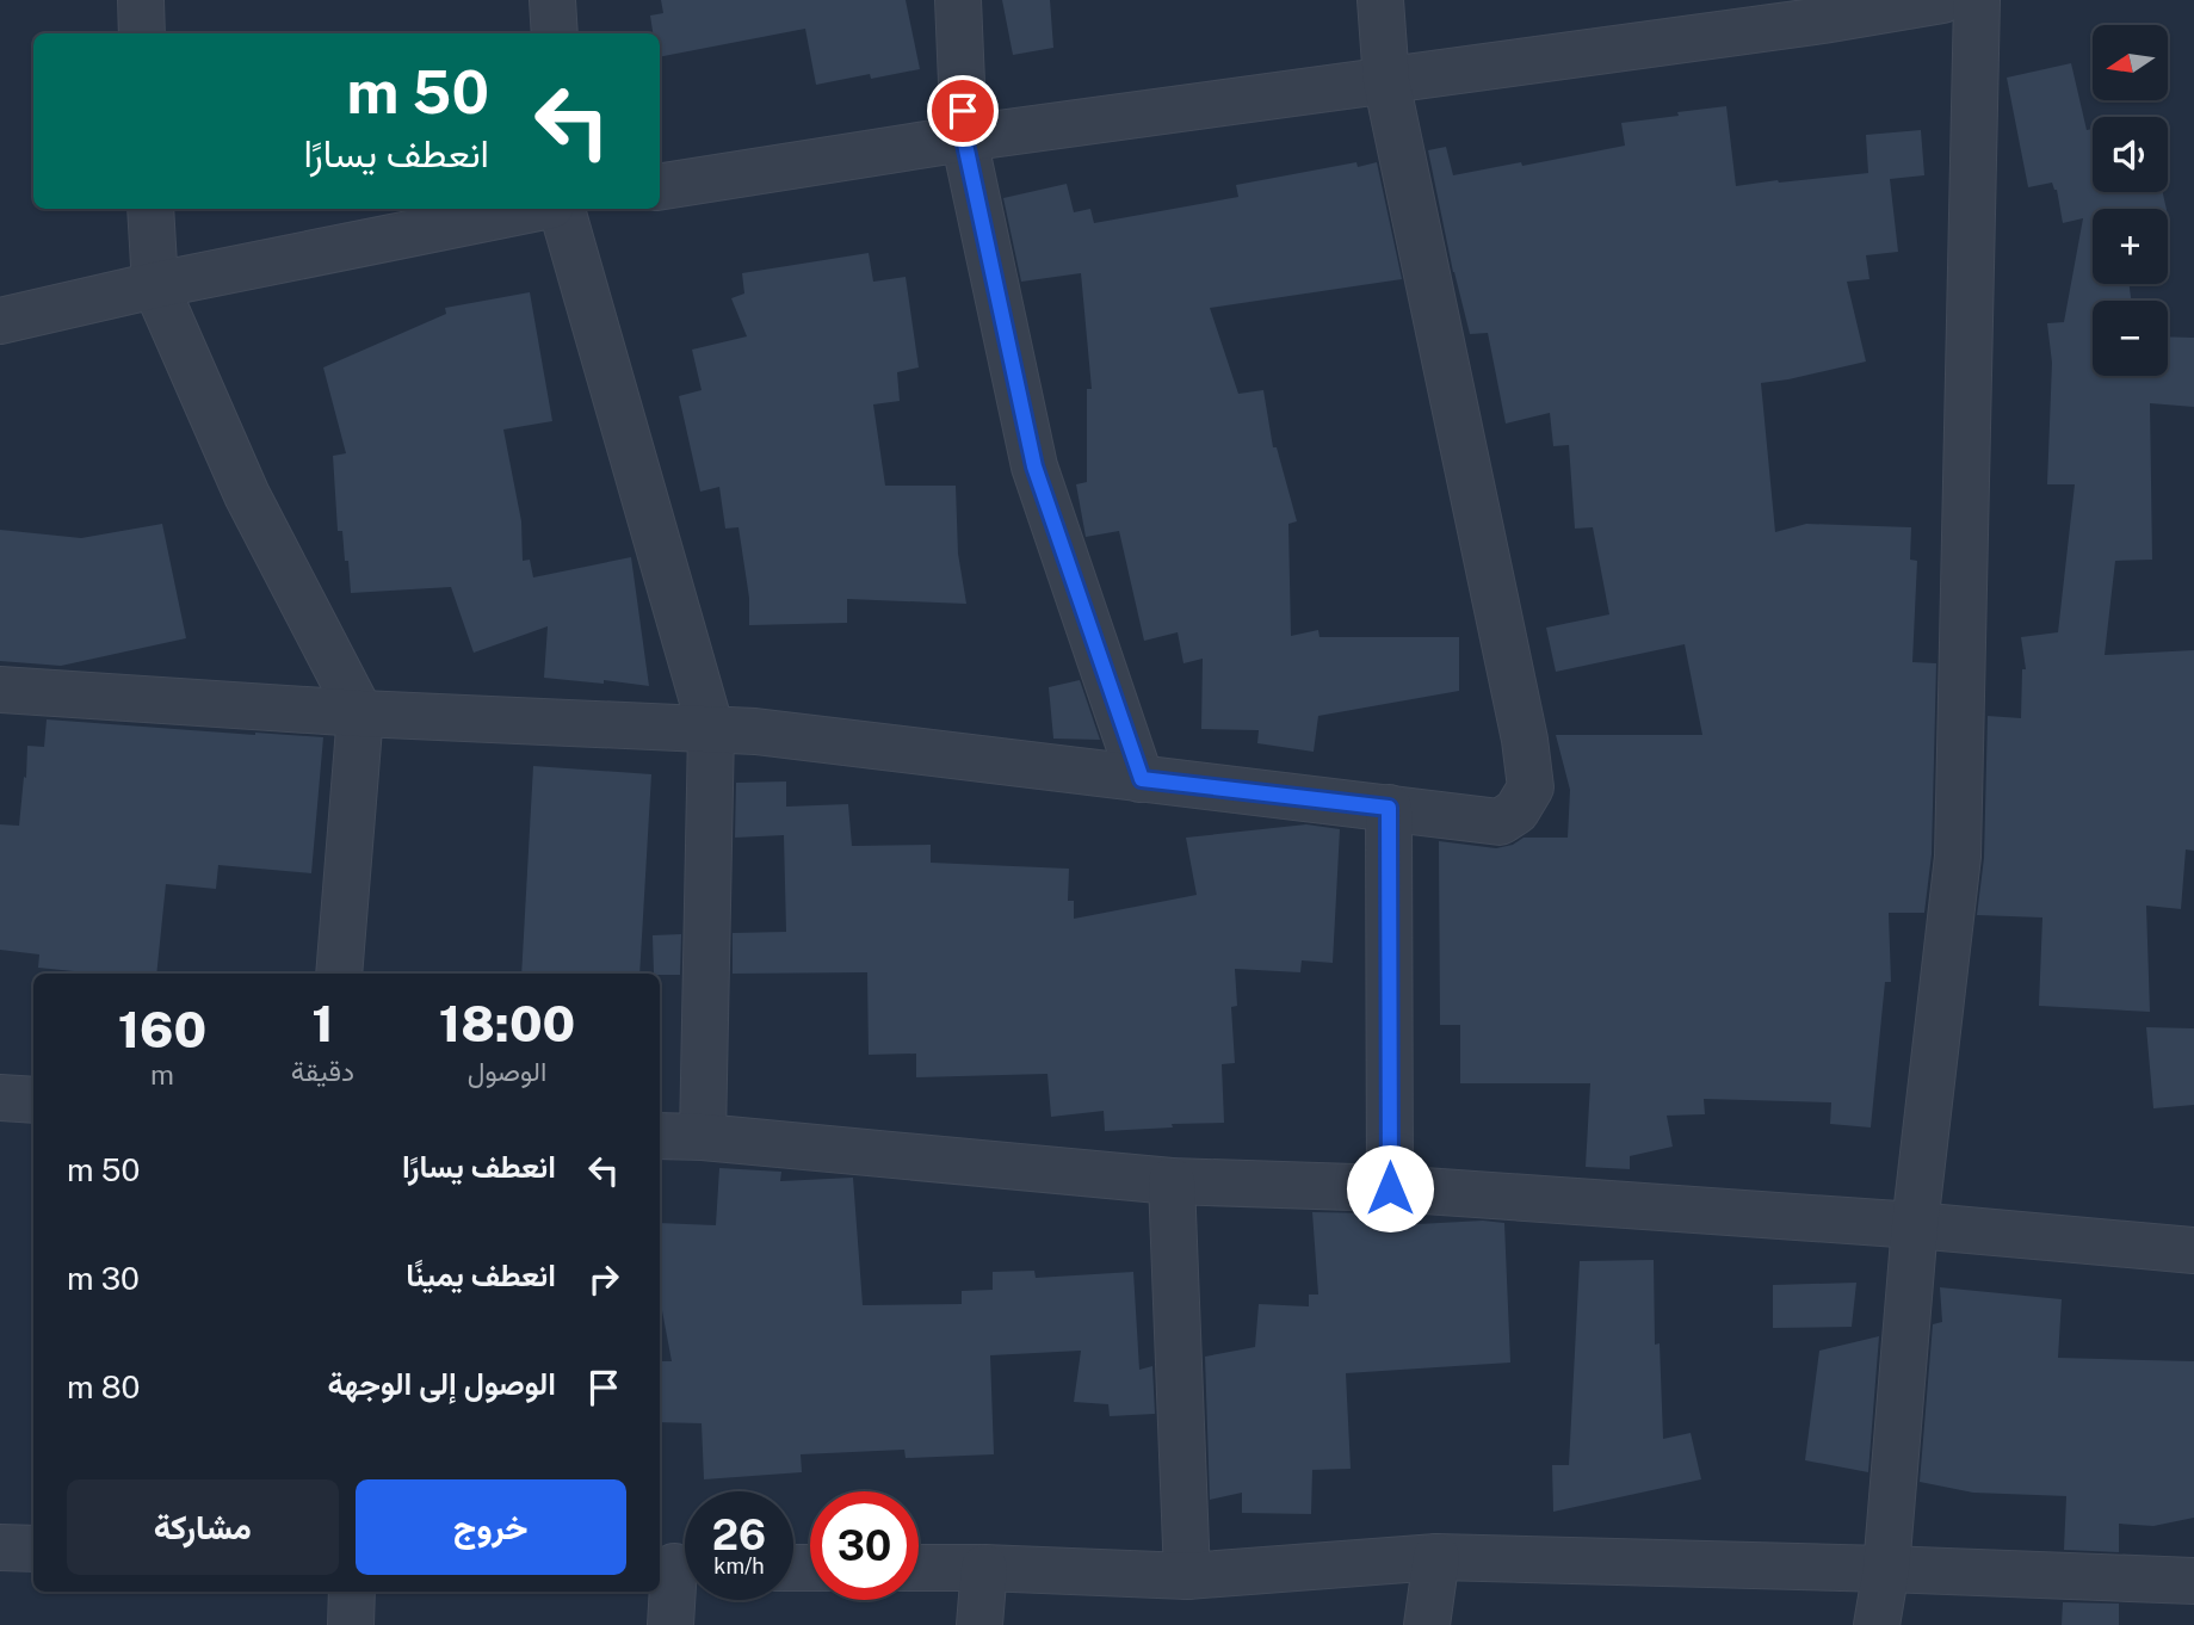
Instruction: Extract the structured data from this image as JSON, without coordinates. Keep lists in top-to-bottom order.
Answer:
{
  "north": "left",
  "page": {
    "map_buttons": ["+", "−"],
    "turn": ["50 m", "انعطف يسارًا"],
    "eta": [
      "18:00",
      "الوصول",
      "1",
      "دقيقة",
      "160",
      "m"
    ],
    "list": [
      {
        "name": "انعطف يسارًا",
        "value": "50 m"
      },
      {
        "name": "انعطف يمينًا",
        "value": "30 m"
      },
      {
        "name": "الوصول إلى الوجهة",
        "value": "80 m"
      }
    ],
    "buttons": ["خروج", "مشاركة"],
    "speed": "26 km/h",
    "limit": "30"
  }
}
